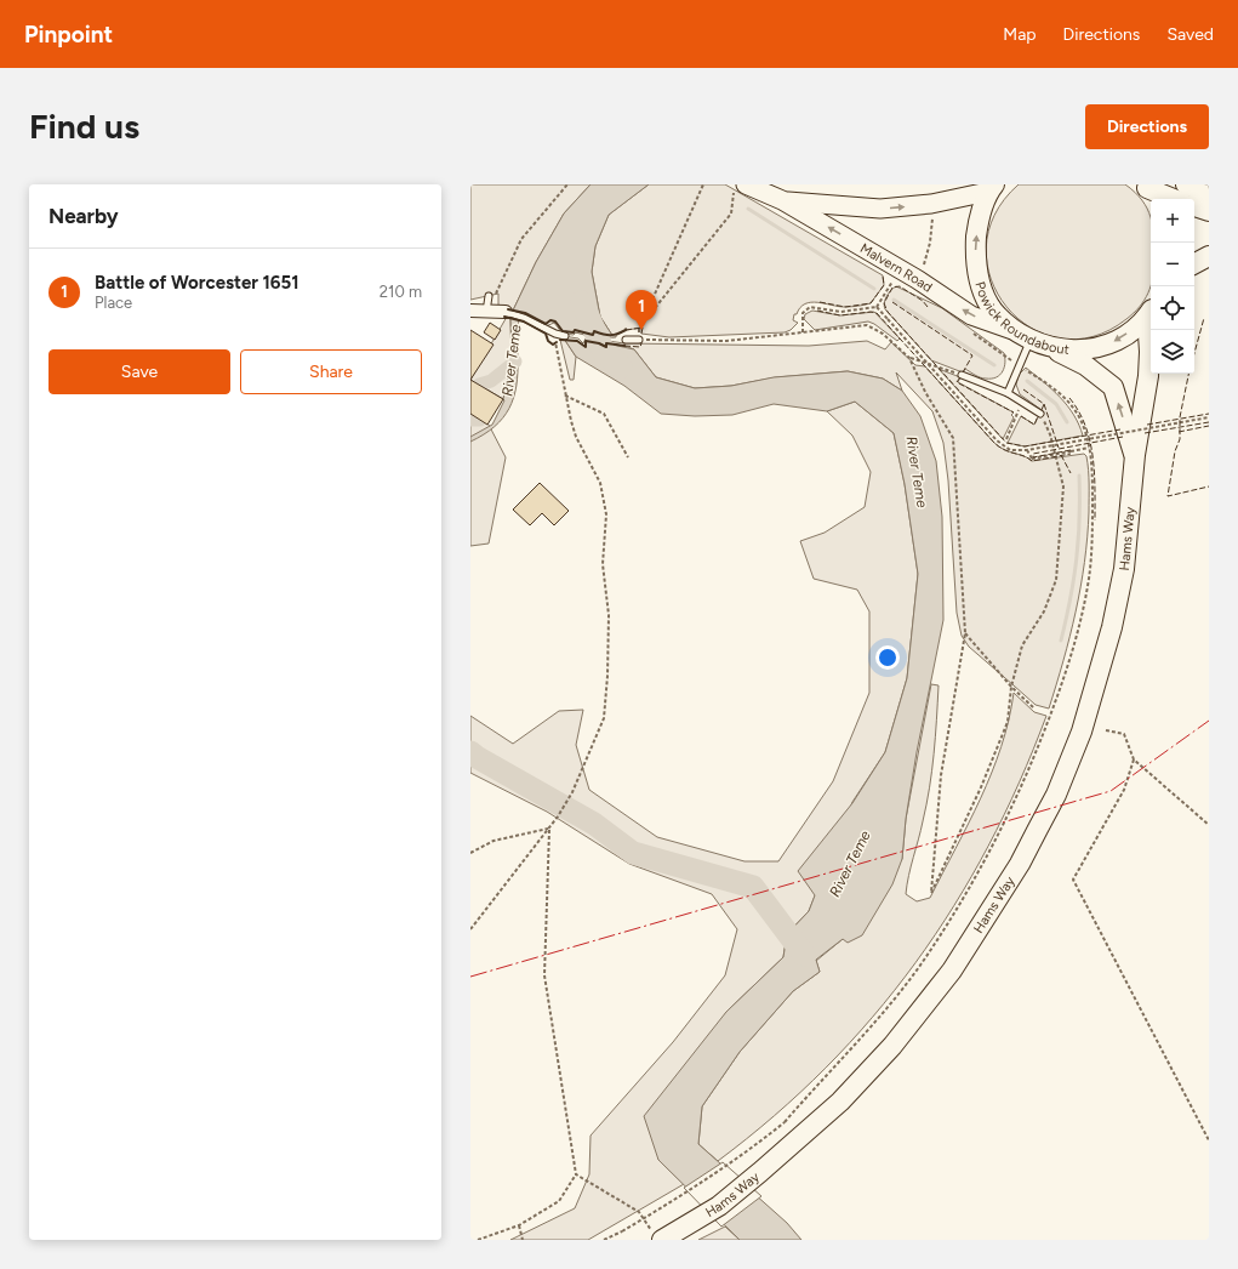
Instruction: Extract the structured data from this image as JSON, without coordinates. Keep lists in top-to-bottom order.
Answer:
{
  "streets": {
    "highway": ["Powick Roundabout", "Hams Way"],
    "main road": ["Malvern Road"]
  },
  "crossings": [
    ["Malvern Road", "Powick Roundabout"],
    ["Powick Roundabout", "Hams Way"]
  ],
  "water": ["River Teme"],
  "page": {
    "header": "Pinpoint",
    "nav": ["Map", "Directions", "Saved"],
    "buttons": [
      "Directions",
      ["Save", "Share"]
    ],
    "title": "Find us",
    "heading": "Nearby",
    "map_buttons": ["+", "−"],
    "list": [
      {
        "mark": "1",
        "name": "Battle of Worcester 1651",
        "note": "Place",
        "value": "210 m"
      }
    ],
    "pins": "1"
  }
}
